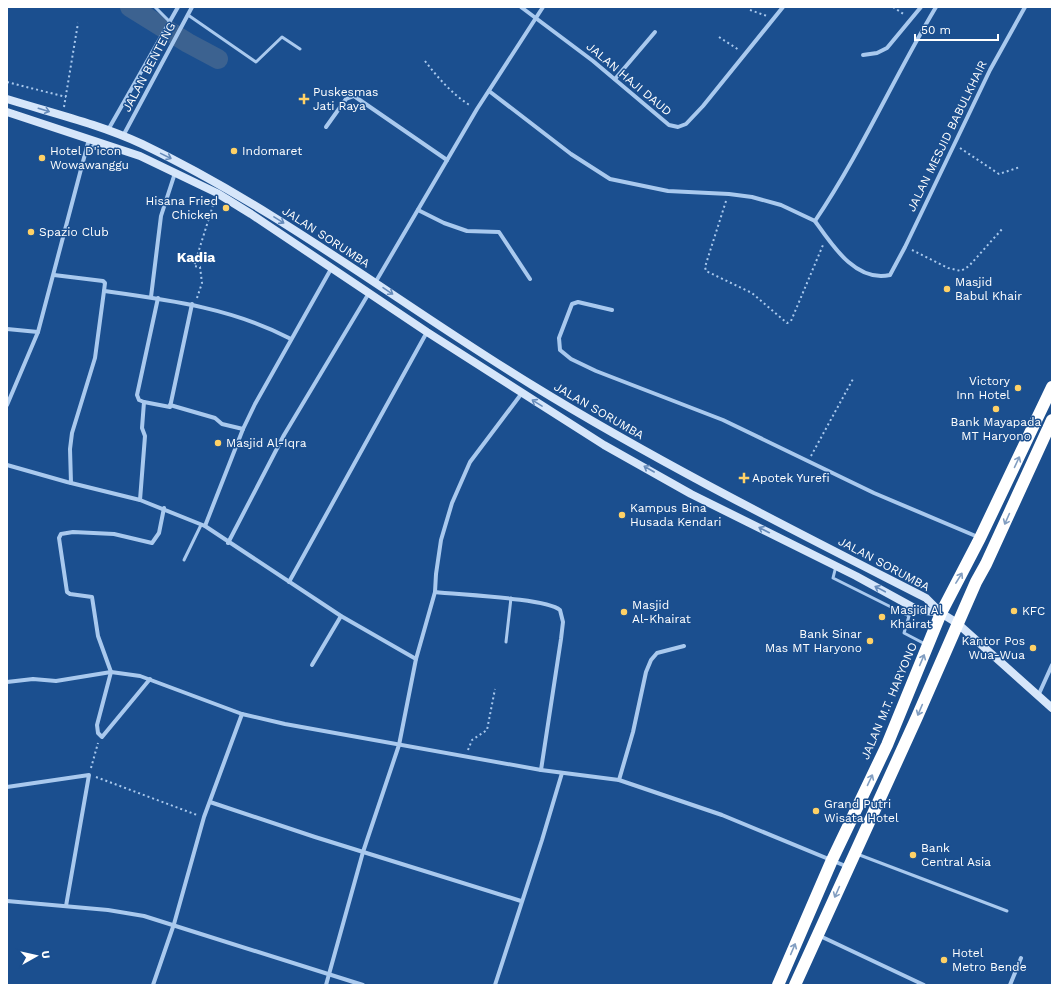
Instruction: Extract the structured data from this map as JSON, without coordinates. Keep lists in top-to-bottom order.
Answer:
{
  "streets": {
    "highway": ["JALAN M.T. HARYONO"],
    "street": [
      "JALAN BENTENG",
      "JALAN HAJI DAUD",
      "JALAN MESJID BABULKHAIR",
      "JALAN SORUMBA"
    ]
  },
  "crossings": [
    ["JALAN BENTENG", "JALAN SORUMBA"],
    ["JALAN SORUMBA", "JALAN M.T. HARYONO"]
  ],
  "districts": ["Kadia"],
  "places": {
    "health": ["Puskesmas Jati Raya", "Apotek Yurefi"],
    "other": [
      "Indomaret",
      "Hotel D'icon Wowawanggu",
      "Hisana Fried Chicken",
      "Spazio Club",
      "Masjid Babul Khair",
      "Victory Inn Hotel",
      "Bank Mayapada MT Haryono",
      "Masjid Al-Iqra",
      "Kampus Bina Husada Kendari",
      "KFC",
      "Masjid Al-Khairat",
      "Masjid Al Khairat",
      "Bank Sinar Mas MT Haryono",
      "Kantor Pos Wua-Wua",
      "Grand Putri Wisata Hotel",
      "Bank Central Asia",
      "Hotel Metro Bende"
    ]
  },
  "scale_bar": "50 m",
  "north": "right"
}
